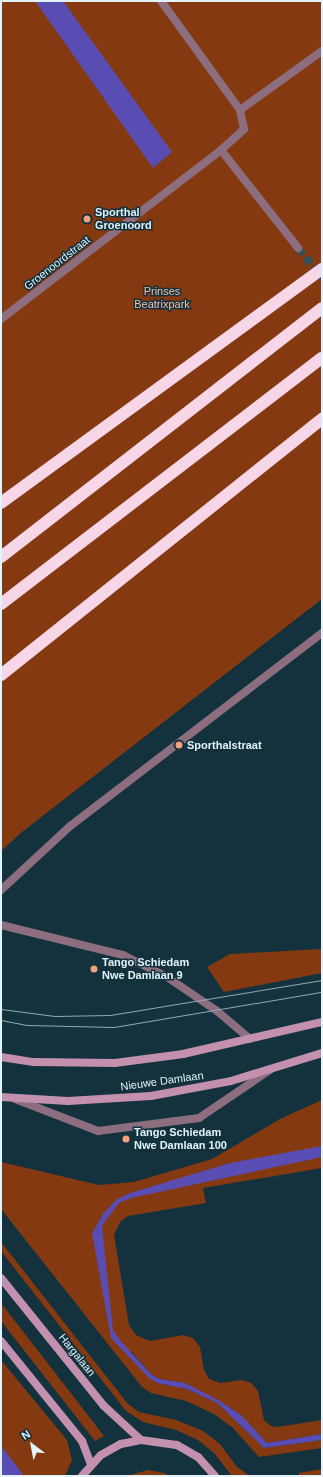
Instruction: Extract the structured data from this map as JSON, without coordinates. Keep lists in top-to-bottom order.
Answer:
{
  "streets": {
    "main road": ["Nieuwe Damlaan", "Hargalaan"],
    "street": ["Groenoordstraat"]
  },
  "parks": ["Prinses Beatrixpark"],
  "places": [
    "Sporthal Groenoord",
    "Sporthalstraat",
    "Tango Schiedam Nwe Damlaan 9",
    "Tango Schiedam Nwe Damlaan 100"
  ],
  "north": "top left"
}
